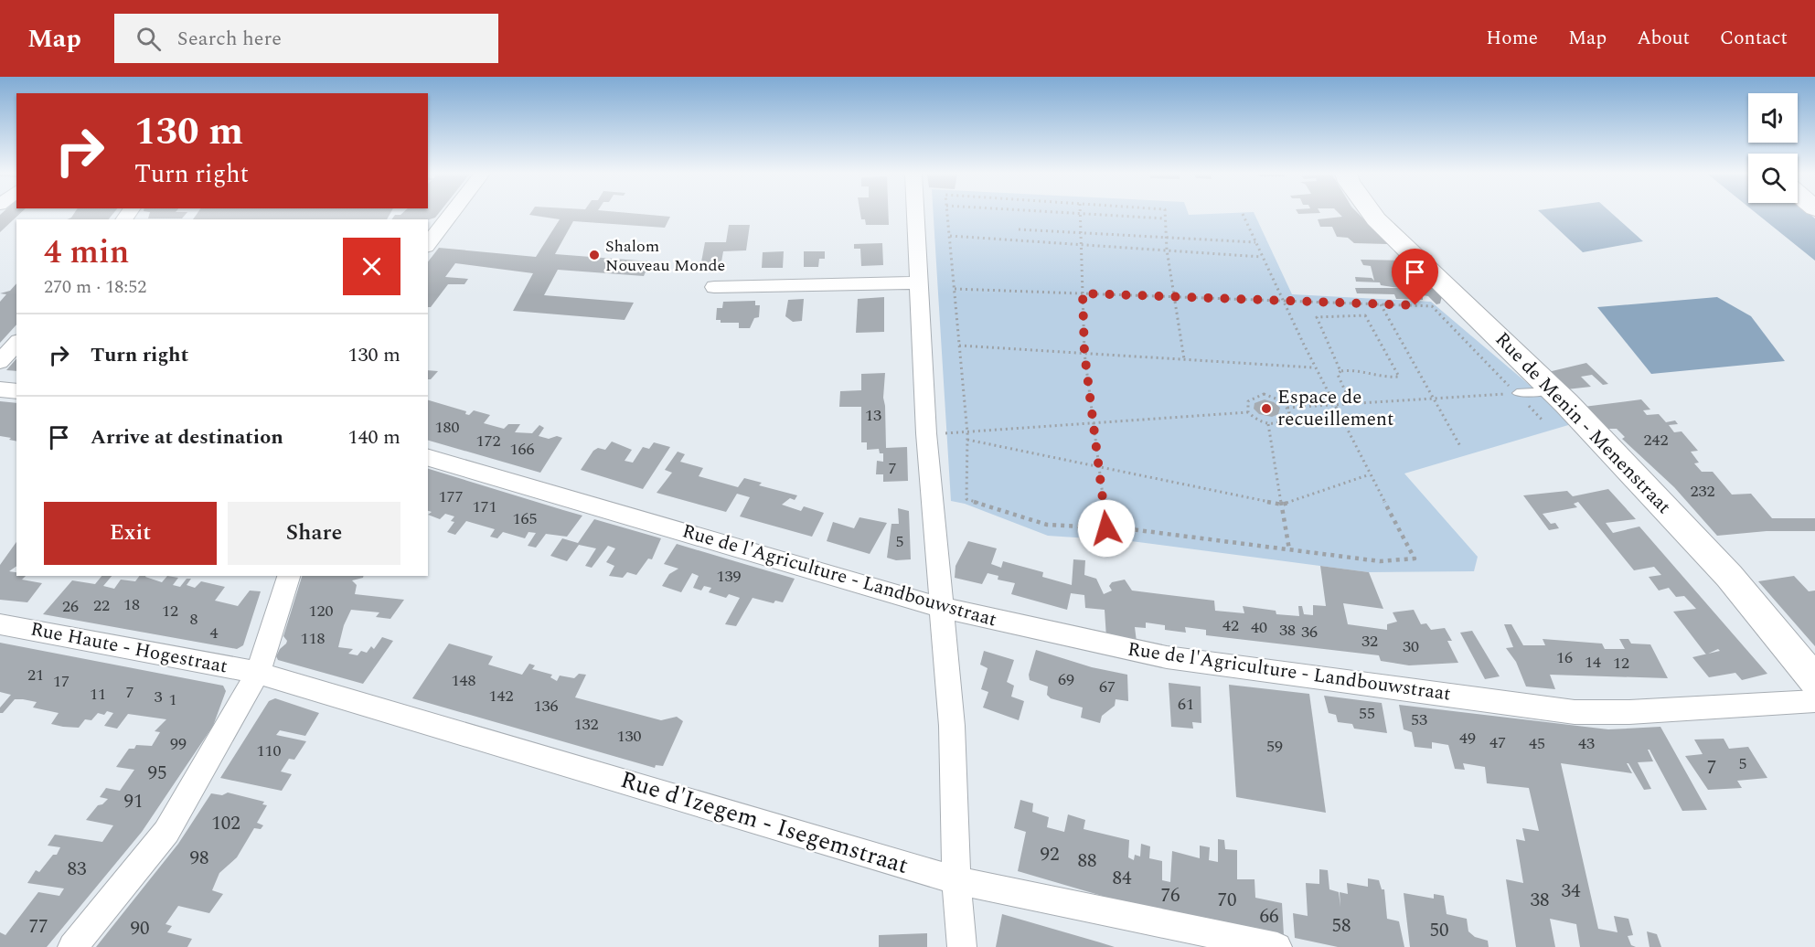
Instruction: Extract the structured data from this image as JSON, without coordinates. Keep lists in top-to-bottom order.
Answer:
{
  "streets": {
    "main road": ["Rue de Menin - Menenstraat"],
    "street": ["Rue de l'Agriculture - Landbouwstraat", "Rue Haute - Hogestraat", "Rue d'Izegem - Isegemstraat"]
  },
  "crossings": [
    ["Rue Haute - Hogestraat", "Rue d'Izegem - Isegemstraat"]
  ],
  "places": ["Shalom Nouveau Monde", "Espace de recueillement"],
  "house_numbers": [
    "13",
    "180",
    "242",
    "172",
    "166",
    "7",
    "232",
    "177",
    "171",
    "165",
    "5",
    "139",
    "18",
    "22",
    "26",
    "12",
    "120",
    "8",
    "42",
    "40",
    "38",
    "36",
    "4",
    "118",
    "32",
    "30",
    "16",
    "14",
    "12",
    "21",
    "69",
    "148",
    "17",
    "67",
    "7",
    "11",
    "142",
    "3",
    "1",
    "61",
    "136",
    "55",
    "53",
    "132",
    "130",
    "49",
    "47",
    "99",
    "45",
    "43",
    "59",
    "110",
    "5",
    "7",
    "95",
    "91",
    "102",
    "92",
    "98",
    "88",
    "83",
    "84",
    "34",
    "76",
    "70",
    "38",
    "66",
    "58",
    "77",
    "90",
    "50"
  ],
  "page": {
    "header": "Map",
    "search": "Search here",
    "nav": [
      "Home",
      "Map",
      "About",
      "Contact"
    ],
    "turn": ["130 m", "Turn right"],
    "heading": ["4 min", "270 m · 18:52"],
    "list": [
      {
        "name": "Turn right",
        "value": "130 m"
      },
      {
        "name": "Arrive at destination",
        "value": "140 m"
      }
    ],
    "buttons": ["Exit", "Share"]
  }
}
